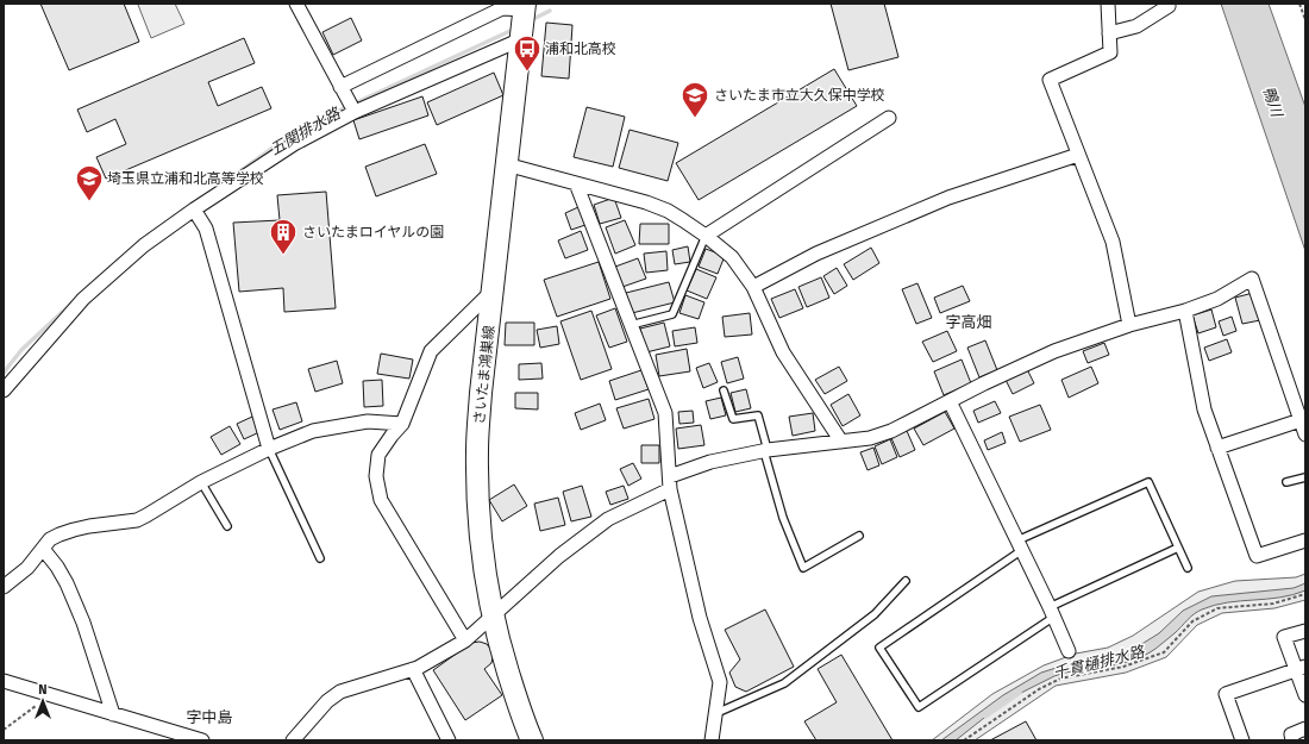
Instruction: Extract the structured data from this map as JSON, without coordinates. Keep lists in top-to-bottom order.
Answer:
{
  "streets": {
    "main road": ["さいたま鴻巣線"]
  },
  "districts": ["字高畑", "字中島"],
  "water": ["鴨川", "五関排水路", "千貫樋排水路"],
  "places": {
    "bus stop": ["浦和北高校"],
    "school or university": ["さいたま市立大久保中学校", "埼玉県立浦和北高等学校"],
    "building": ["さいたまロイヤルの園"]
  },
  "north": "top"
}
